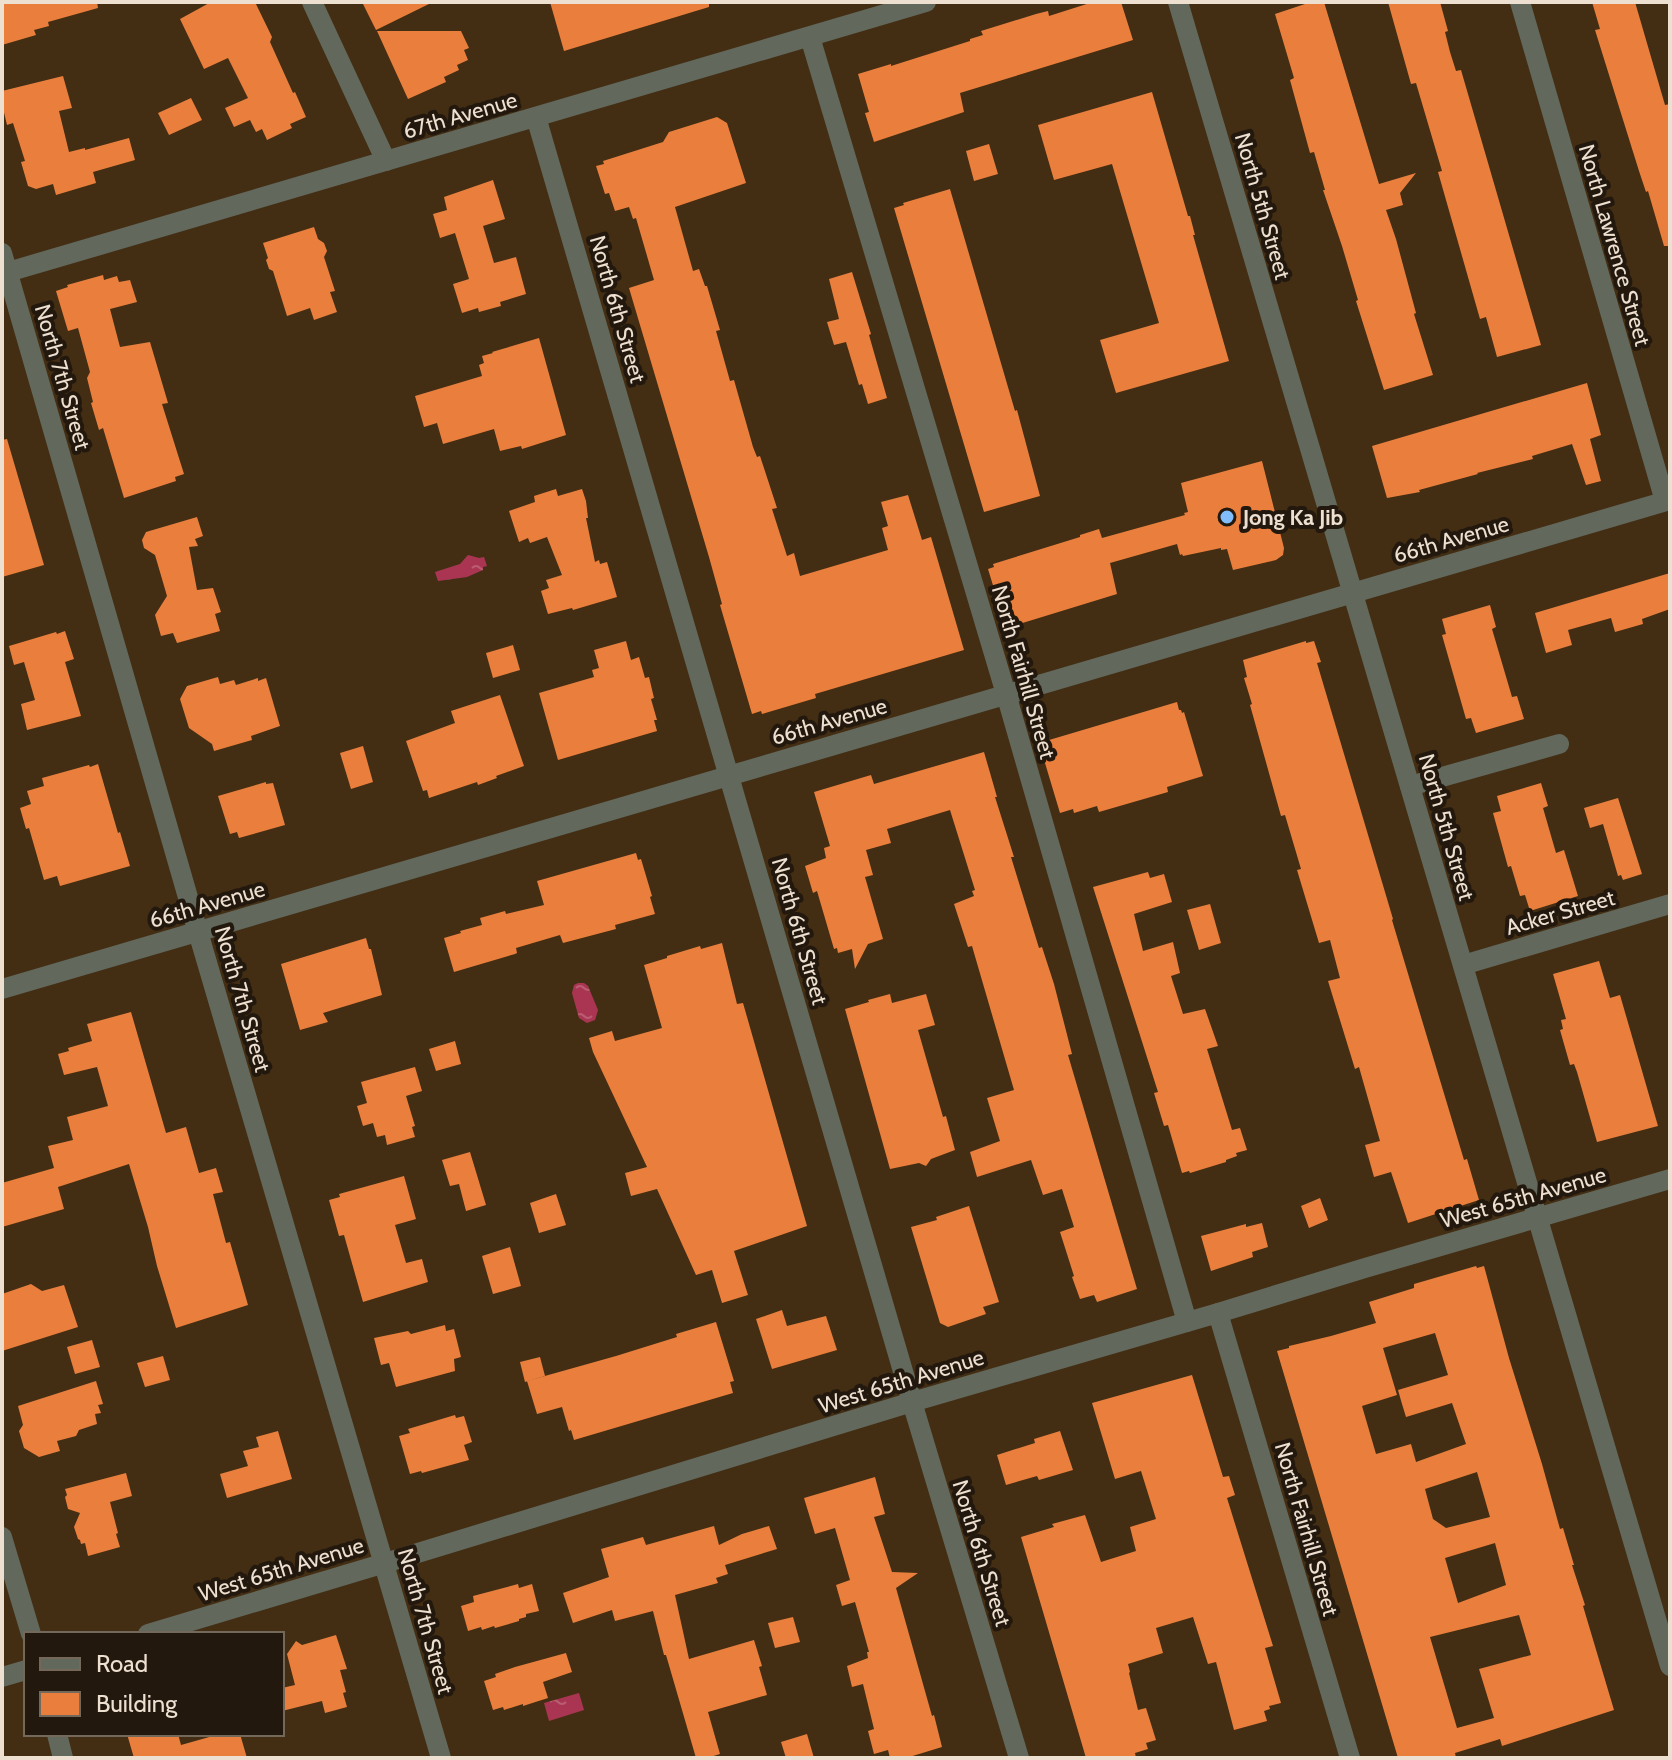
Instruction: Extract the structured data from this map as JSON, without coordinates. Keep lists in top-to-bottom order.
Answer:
{
  "streets": {
    "street": [
      "67th Avenue",
      "North 5th Street",
      "North Lawrence Street",
      "North 6th Street",
      "North 7th Street",
      "66th Avenue",
      "North Fairhill Street",
      "Acker Street",
      "West 65th Avenue"
    ]
  },
  "crossings": [
    ["67th Avenue", "North 6th Street"],
    ["67th Avenue", "North 7th Street"],
    ["67th Avenue", "North Fairhill Street"],
    ["North 5th Street", "66th Avenue"],
    ["North 5th Street", "Acker Street"],
    ["North 5th Street", "West 65th Avenue"],
    ["North Lawrence Street", "66th Avenue"],
    ["North 6th Street", "66th Avenue"],
    ["North 6th Street", "West 65th Avenue"],
    ["North 7th Street", "66th Avenue"],
    ["North 7th Street", "West 65th Avenue"],
    ["66th Avenue", "North Fairhill Street"],
    ["North Fairhill Street", "West 65th Avenue"]
  ],
  "places": ["Jong Ka Jib"],
  "legend": ["Road", "Building"]
}
